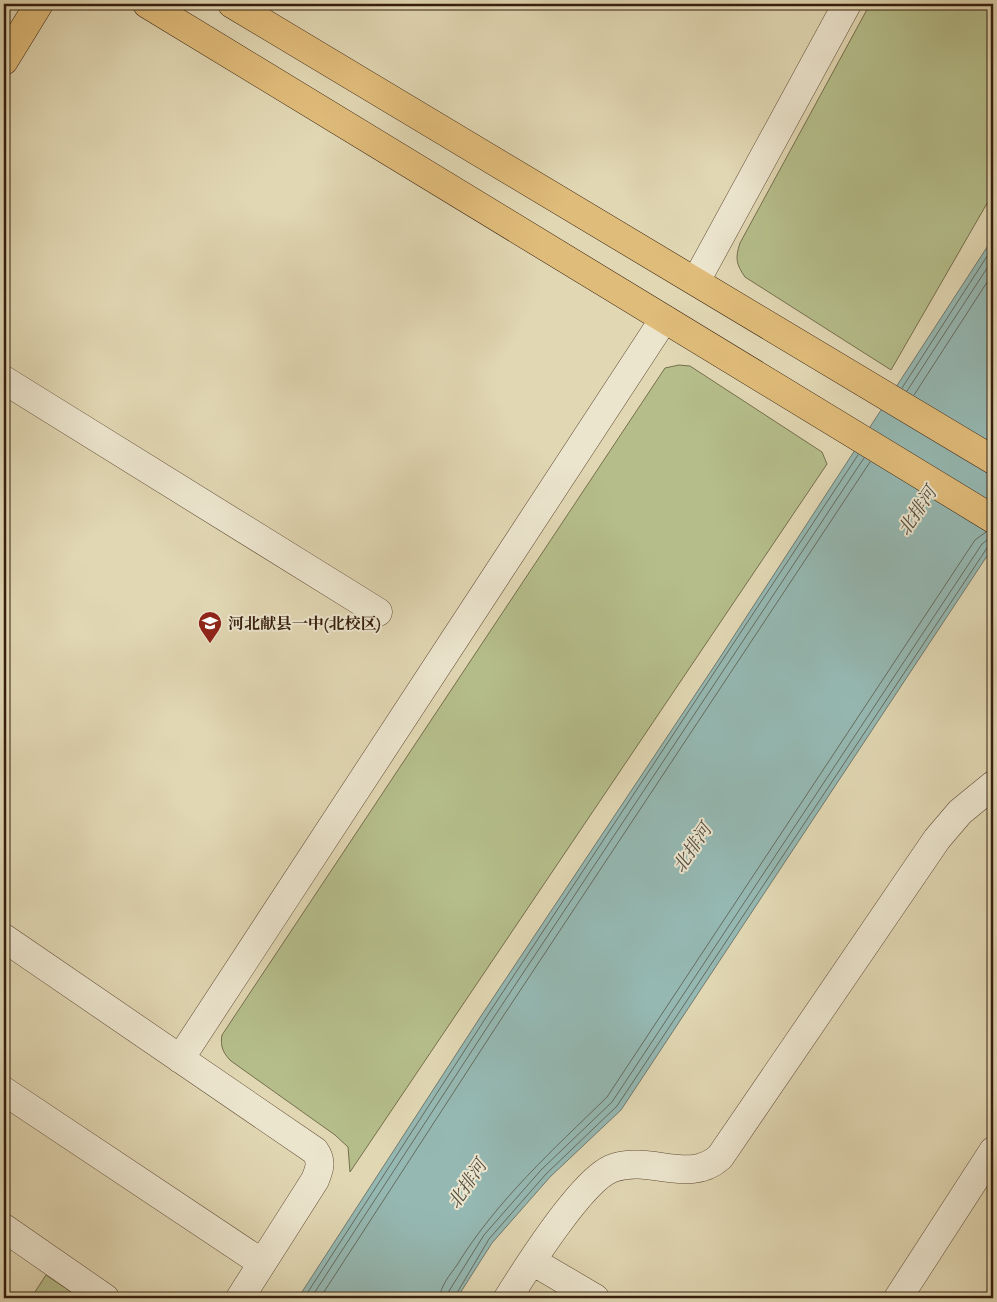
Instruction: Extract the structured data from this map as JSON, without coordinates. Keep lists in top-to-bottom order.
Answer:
{
  "water": ["北排河"],
  "places": {
    "school or university": ["河北献县一中(北校区)"]
  }
}
